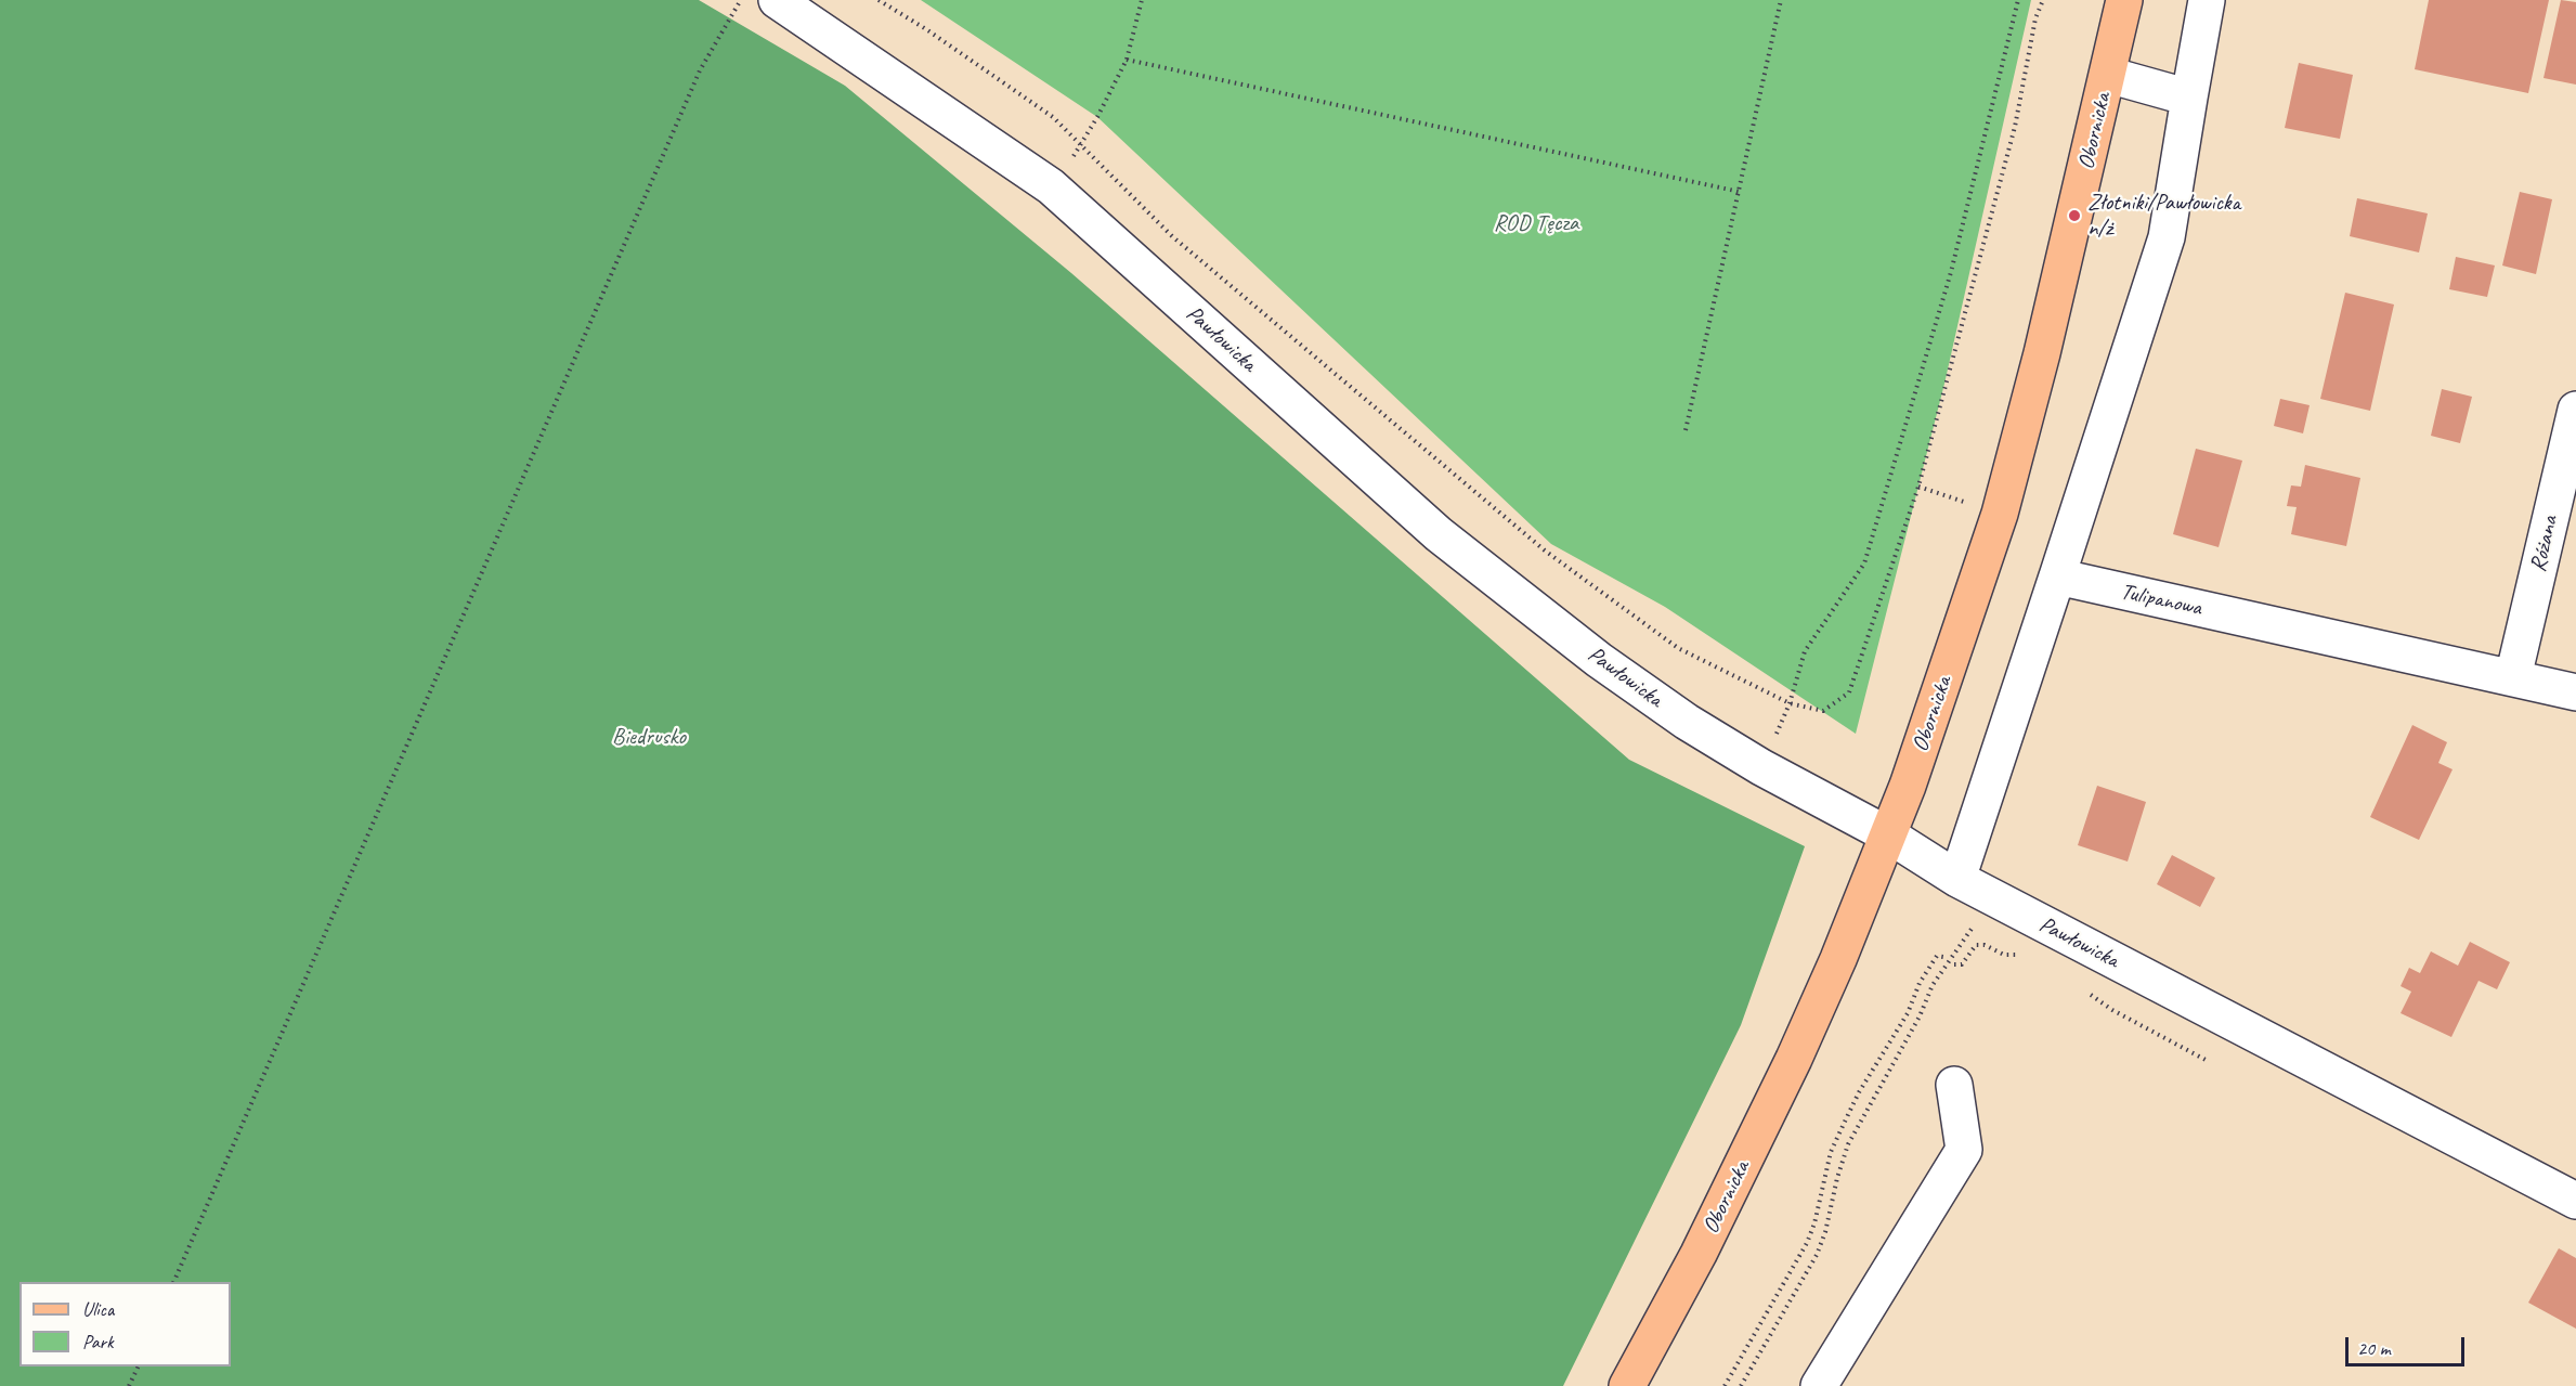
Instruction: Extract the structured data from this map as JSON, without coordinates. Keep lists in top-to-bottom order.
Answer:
{
  "streets": {
    "main road": ["Obornicka"],
    "street": ["Pawłowicka", "Różana", "Tulipanowa"]
  },
  "crossings": [
    ["Obornicka", "Pawłowicka"],
    ["Różana", "Tulipanowa"]
  ],
  "parks": ["ROD Tęcza", "Biedrusko"],
  "places": ["Złotniki/Pawłowicka n/ż"],
  "legend": ["Ulica", "Park"],
  "scale_bar": "20 m"
}
